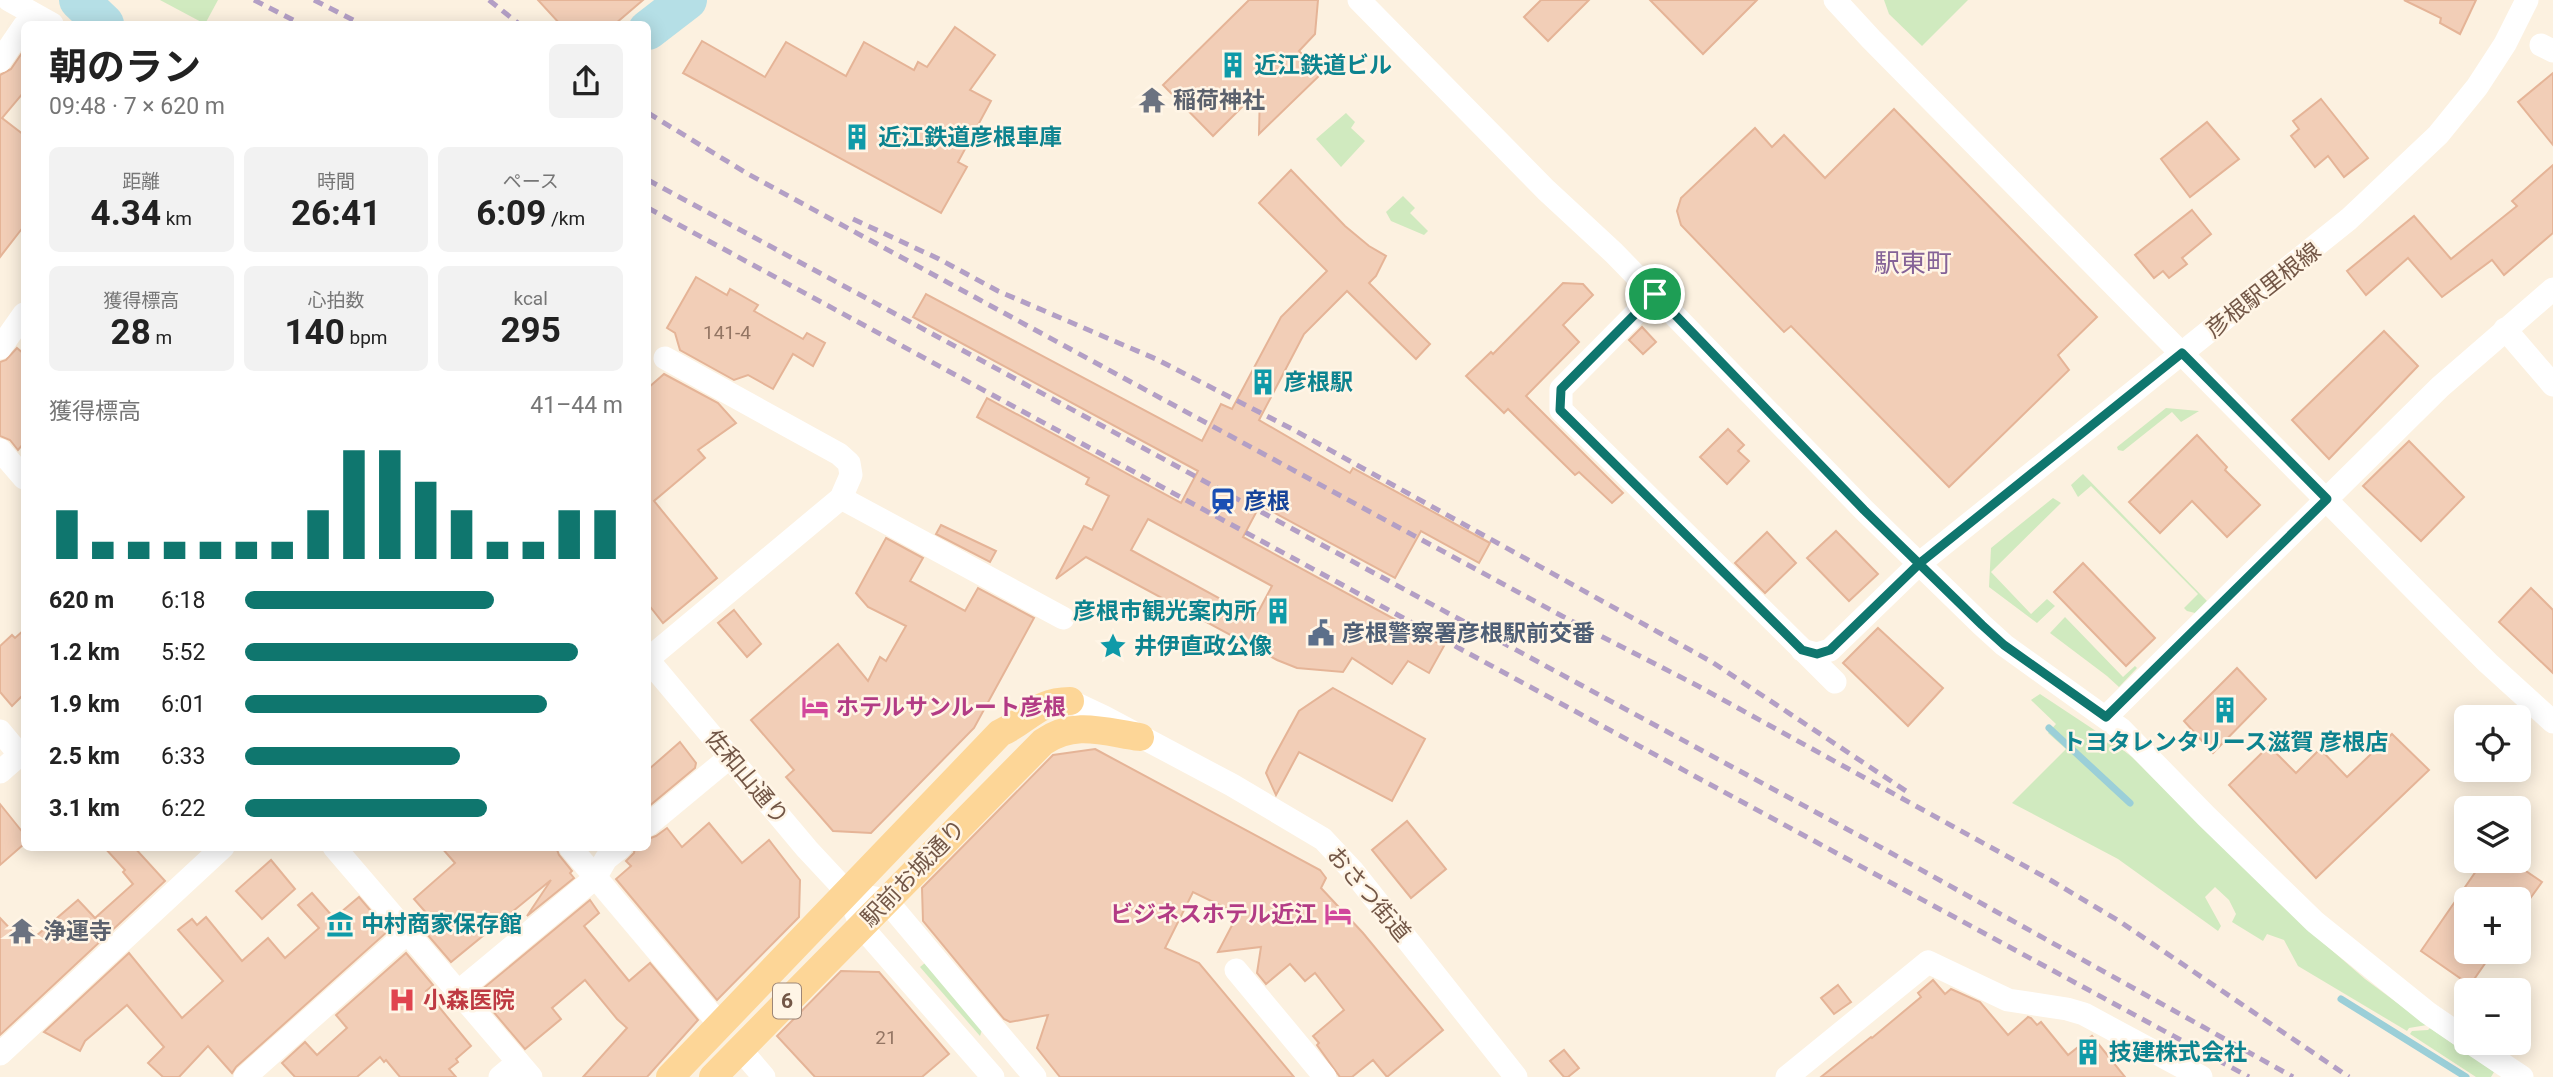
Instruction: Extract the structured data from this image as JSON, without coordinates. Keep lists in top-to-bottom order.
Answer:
{
  "streets": {
    "main road": ["駅前お城通り", "6"],
    "street": ["彦根駅里根線", "佐和山通り", "おさつ街道"]
  },
  "crossings": [
    ["佐和山通り", "駅前お城通り"],
    ["駅前お城通り", "おさつ街道"]
  ],
  "districts": ["駅東町"],
  "places": {
    "building": [
      "近江鉄道ビル",
      "近江鉄道彦根車庫",
      "彦根駅",
      "彦根市観光案内所",
      "トヨタレンタリース滋賀 彦根店",
      "技建株式会社"
    ],
    "temple": ["稲荷神社", "浄運寺"],
    "station": ["彦根"],
    "public building": ["彦根警察署彦根駅前交番"],
    "place": ["井伊直政公像"],
    "hotel": ["ホテルサンルート彦根", "ビジネスホテル近江"],
    "museum": ["中村商家保存館"],
    "hospital": ["小森医院"]
  },
  "house_numbers": ["141-4", "21"],
  "page": {
    "heading": ["朝のラン", "09:48 · 7 × 620 m"],
    "stats": [
      ["距離", "4.34 km"],
      ["時間", "26:41"],
      ["ペース", "6:09 /km"],
      ["獲得標高", "28 m"],
      ["心拍数", "140 bpm"],
      ["kcal", "295"]
    ],
    "chart": ["獲得標高", "41–44 m"],
    "list": [
      {
        "name": "620 m",
        "note": "6:18"
      },
      {
        "name": "1.2 km",
        "note": "5:52"
      },
      {
        "name": "1.9 km",
        "note": "6:01"
      },
      {
        "name": "2.5 km",
        "note": "6:33"
      },
      {
        "name": "3.1 km",
        "note": "6:22"
      }
    ],
    "map_buttons": ["+", "−"]
  }
}
